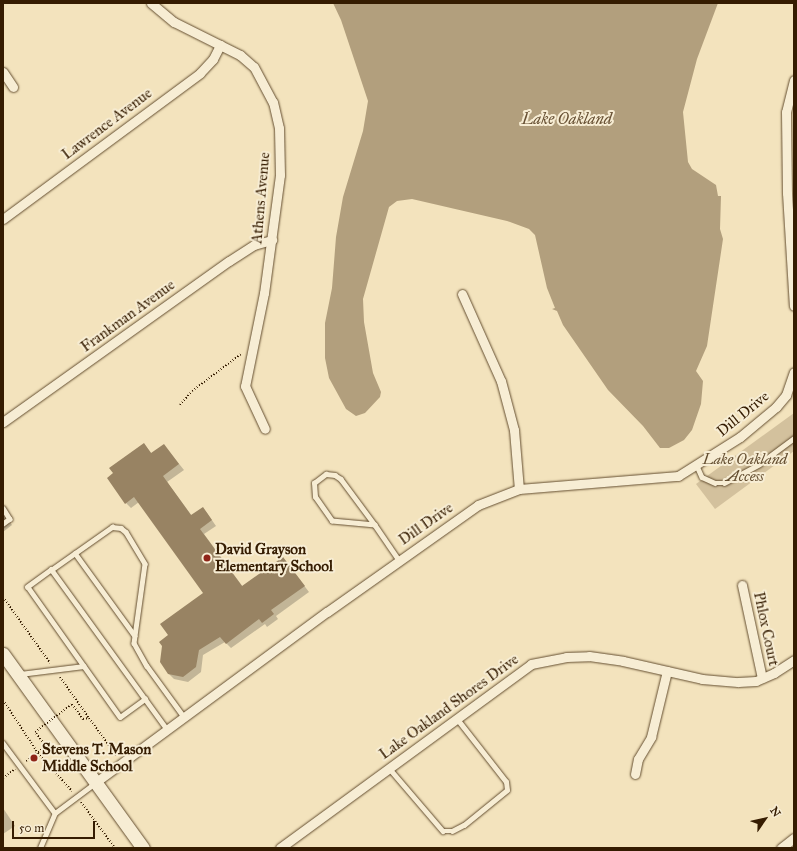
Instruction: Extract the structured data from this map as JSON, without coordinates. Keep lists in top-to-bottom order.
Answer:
{
  "streets": {
    "street": [
      "Lawrence Avenue",
      "Athens Avenue",
      "Frankman Avenue",
      "Dill Drive",
      "Phlox Court",
      "Lake Oakland Shores Drive"
    ]
  },
  "crossings": [
    ["Lawrence Avenue", "Athens Avenue"],
    ["Athens Avenue", "Frankman Avenue"],
    ["Phlox Court", "Lake Oakland Shores Drive"]
  ],
  "water": ["Lake Oakland"],
  "parks": ["Lake Oakland Access"],
  "places": ["David Grayson Elementary School", "Stevens T. Mason Middle School"],
  "scale_bar": "50 m",
  "north": "top right"
}
